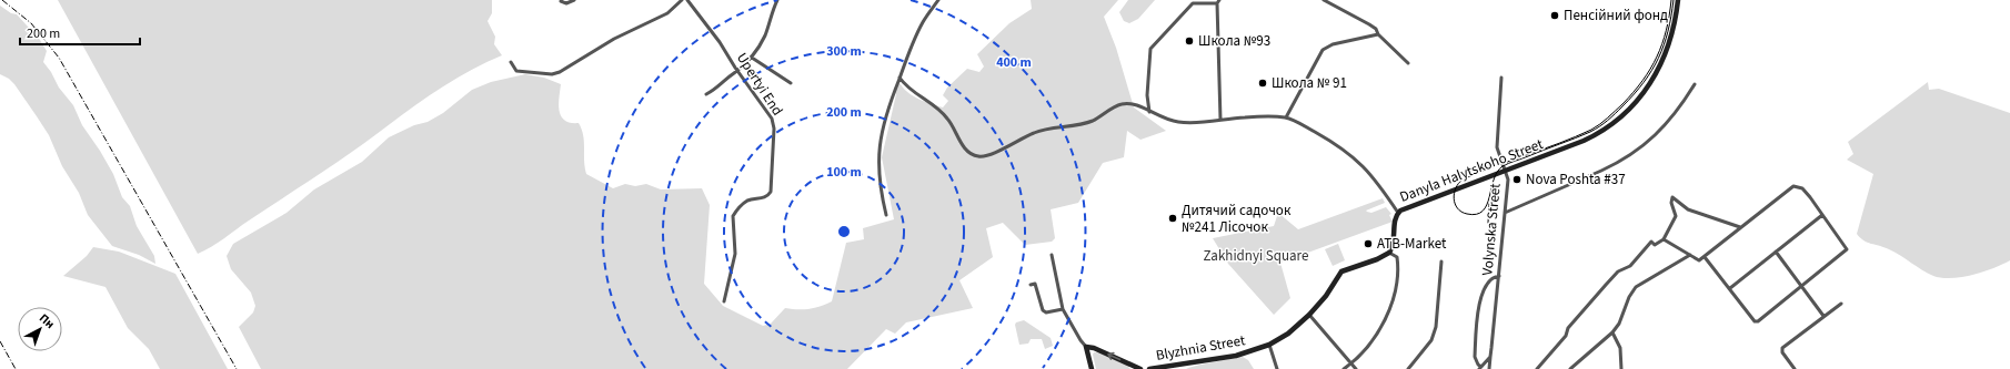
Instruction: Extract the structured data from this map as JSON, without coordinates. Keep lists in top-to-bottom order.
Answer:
{
  "streets": {
    "street": [
      "Upertyi End",
      "Danyla Halytskoho Street",
      "Volynska Street",
      "Blyzhnia Street"
    ]
  },
  "crossings": [
    ["Danyla Halytskoho Street", "Volynska Street"]
  ],
  "parks": ["Zakhidnyi Square"],
  "places": [
    "Пенсійний фонд",
    "Школа №93",
    "Школа № 91",
    "Nova Poshta #37",
    "Дитячий садочок №241 Лісочок",
    "ATB-Market"
  ],
  "scale_bar": "200 m",
  "north": "top right",
  "rings": [
    "300 m",
    "400 m",
    "200 m",
    "100 m"
  ]
}
